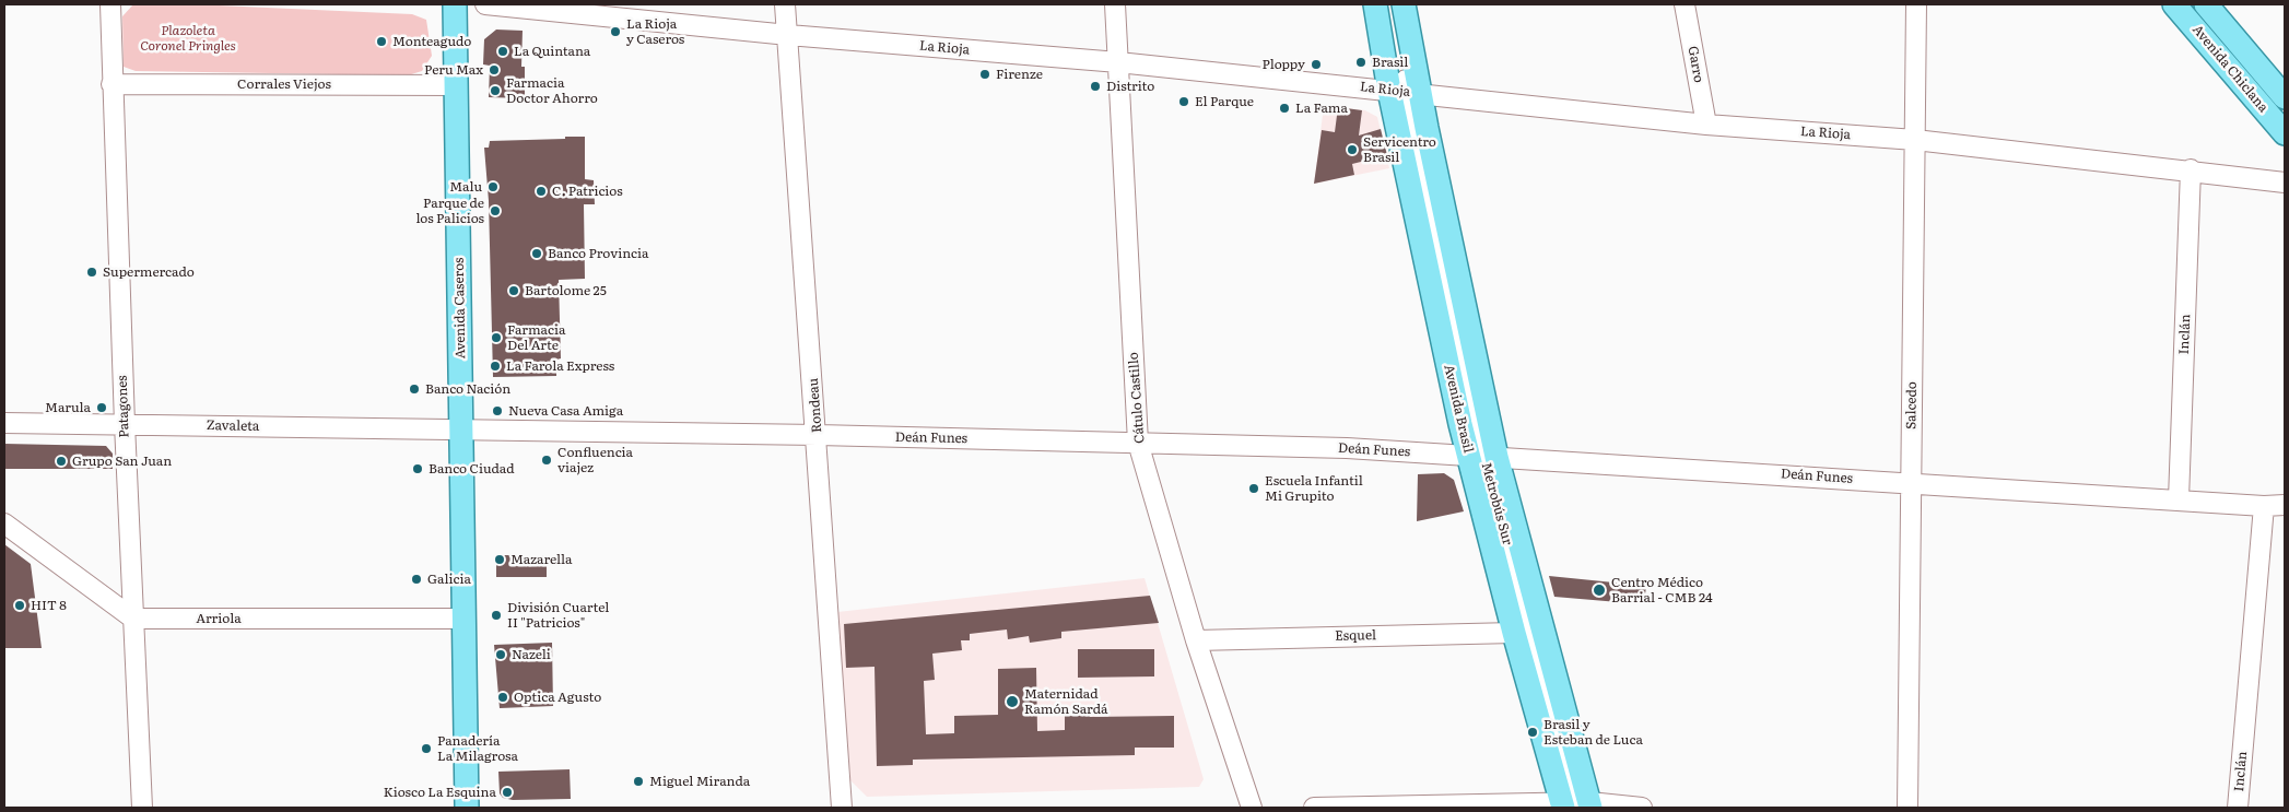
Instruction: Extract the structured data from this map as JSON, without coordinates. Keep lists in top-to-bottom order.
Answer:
{
  "streets": {
    "main road": ["Avenida Chiclana", "Avenida Caseros", "Avenida Brasil"],
    "street": [
      "La Rioja",
      "Garro",
      "Corrales Viejos",
      "Inclán",
      "Cátulo Castillo",
      "Rondeau",
      "Salcedo",
      "Patagones",
      "Zavaleta",
      "Deán Funes",
      "Arriola",
      "Esquel"
    ]
  },
  "crossings": [
    ["La Rioja", "Garro"],
    ["La Rioja", "Inclán"],
    ["La Rioja", "Cátulo Castillo"],
    ["La Rioja", "Rondeau"],
    ["La Rioja", "Salcedo"],
    ["La Rioja", "Avenida Brasil"],
    ["Corrales Viejos", "Avenida Caseros"],
    ["Corrales Viejos", "Patagones"],
    ["Avenida Caseros", "Zavaleta"],
    ["Avenida Caseros", "Deán Funes"],
    ["Avenida Caseros", "Arriola"],
    ["Inclán", "Deán Funes"],
    ["Cátulo Castillo", "Deán Funes"],
    ["Cátulo Castillo", "Esquel"],
    ["Rondeau", "Deán Funes"],
    ["Salcedo", "Deán Funes"],
    ["Patagones", "Zavaleta"],
    ["Patagones", "Arriola"],
    ["Avenida Brasil", "Deán Funes"],
    ["Avenida Brasil", "Esquel"],
    ["Zavaleta", "Deán Funes"]
  ],
  "parks": ["Plazoleta Coronel Pringles"],
  "places": [
    "La Rioja y Caseros",
    "Monteagudo",
    "La Quintana",
    "Brasil",
    "Ploppy",
    "Peru Max",
    "Firenze",
    "Distrito",
    "Farmacia Doctor Ahorro",
    "El Parque",
    "La Fama",
    "Servicentro Brasil",
    "Malu",
    "C. Patricios",
    "Parque de los Palicios",
    "Banco Provincia",
    "Supermercado",
    "Bartolome 25",
    "Farmacia Del Arte",
    "La Farola Express",
    "Banco Nación",
    "Marula",
    "Nueva Casa Amiga",
    "Confluencia viajez",
    "Grupo San Juan",
    "Banco Ciudad",
    "Escuela Infantil Mi Grupito",
    "Mazarella",
    "Galicia",
    "Centro Médico Barrial - CMB 24",
    "HIT 8",
    "División Cuartel II \"Patricios\"",
    "Nazeli",
    "Optica Agusto",
    "Maternidad Ramón Sardá",
    "Brasil y Esteban de Luca",
    "Panadería La Milagrosa",
    "Miguel Miranda",
    "Kiosco La Esquina"
  ]
}
